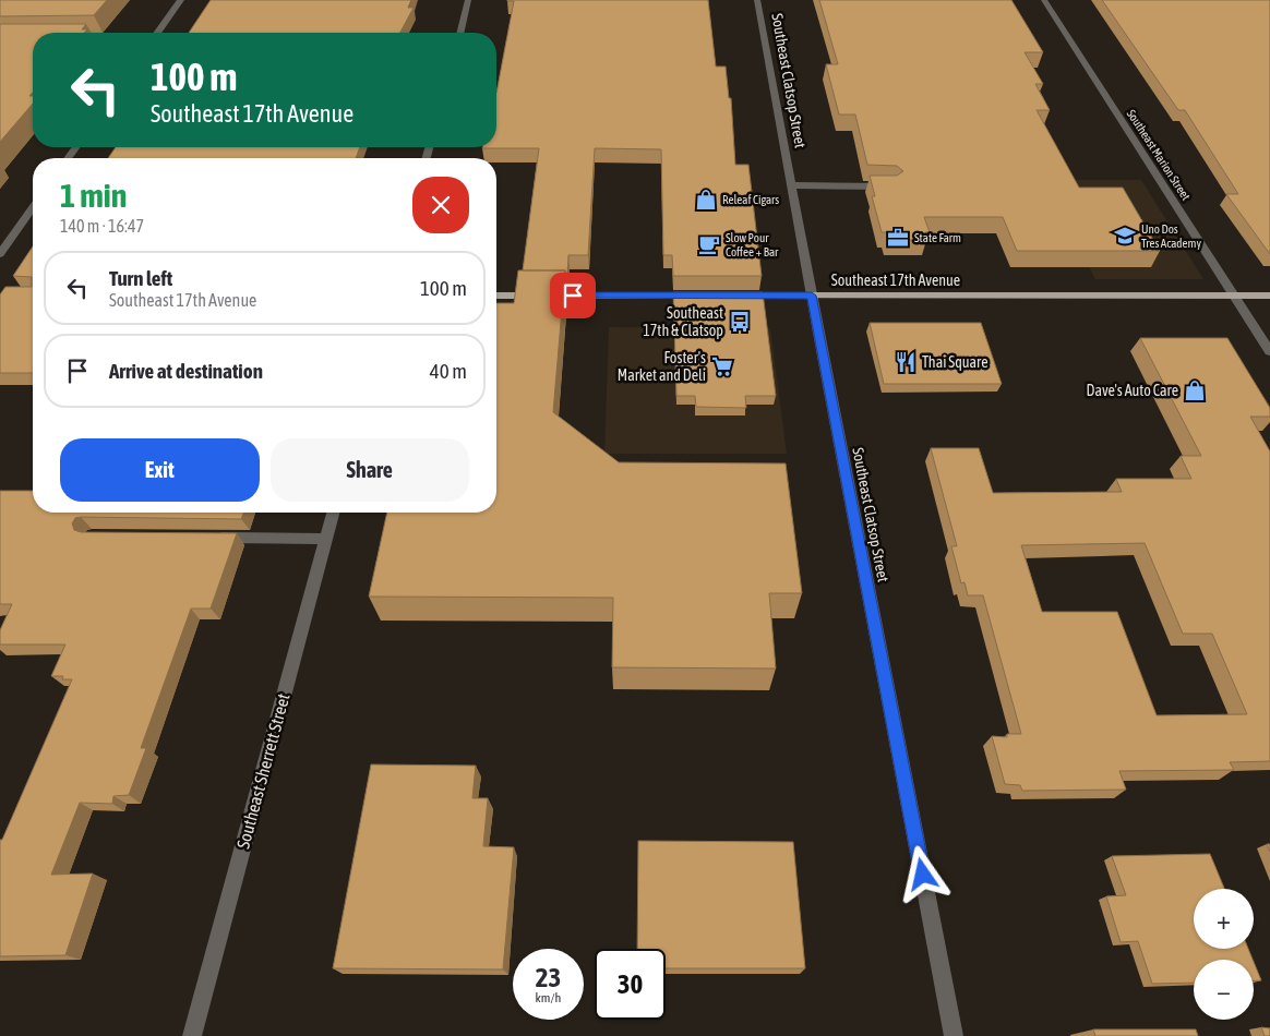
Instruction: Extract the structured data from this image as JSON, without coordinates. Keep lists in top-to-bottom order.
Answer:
{
  "streets": {
    "main road": ["Southeast 17th Avenue"],
    "street": ["Southeast Clatsop Street", "Southeast Marion Street", "Southeast Sherrett Street"]
  },
  "crossings": [
    ["Southeast Clatsop Street", "Southeast 17th Avenue"],
    ["Southeast Marion Street", "Southeast 17th Avenue"]
  ],
  "places": {
    "shop": ["Releaf Cigars", "Dave's Auto Care"],
    "school or university": ["Uno Dos Tres Academy"],
    "office": ["State Farm"],
    "cafe": ["Slow Pour Coffee + Bar"],
    "bus stop": ["Southeast 17th & Clatsop"],
    "restaurant": ["Thai Square"],
    "supermarket": ["Foster's Market and Deli"]
  },
  "page": {
    "turn": ["100 m", "Southeast 17th Avenue"],
    "heading": ["1 min", "140 m · 16:47"],
    "list": [
      {
        "name": "Turn left",
        "note": "Southeast 17th Avenue",
        "value": "100 m"
      },
      {
        "name": "Arrive at destination",
        "value": "40 m"
      }
    ],
    "buttons": ["Exit", "Share"],
    "map_buttons": ["+", "−"],
    "speed": "23 km/h",
    "limit": "30"
  }
}
